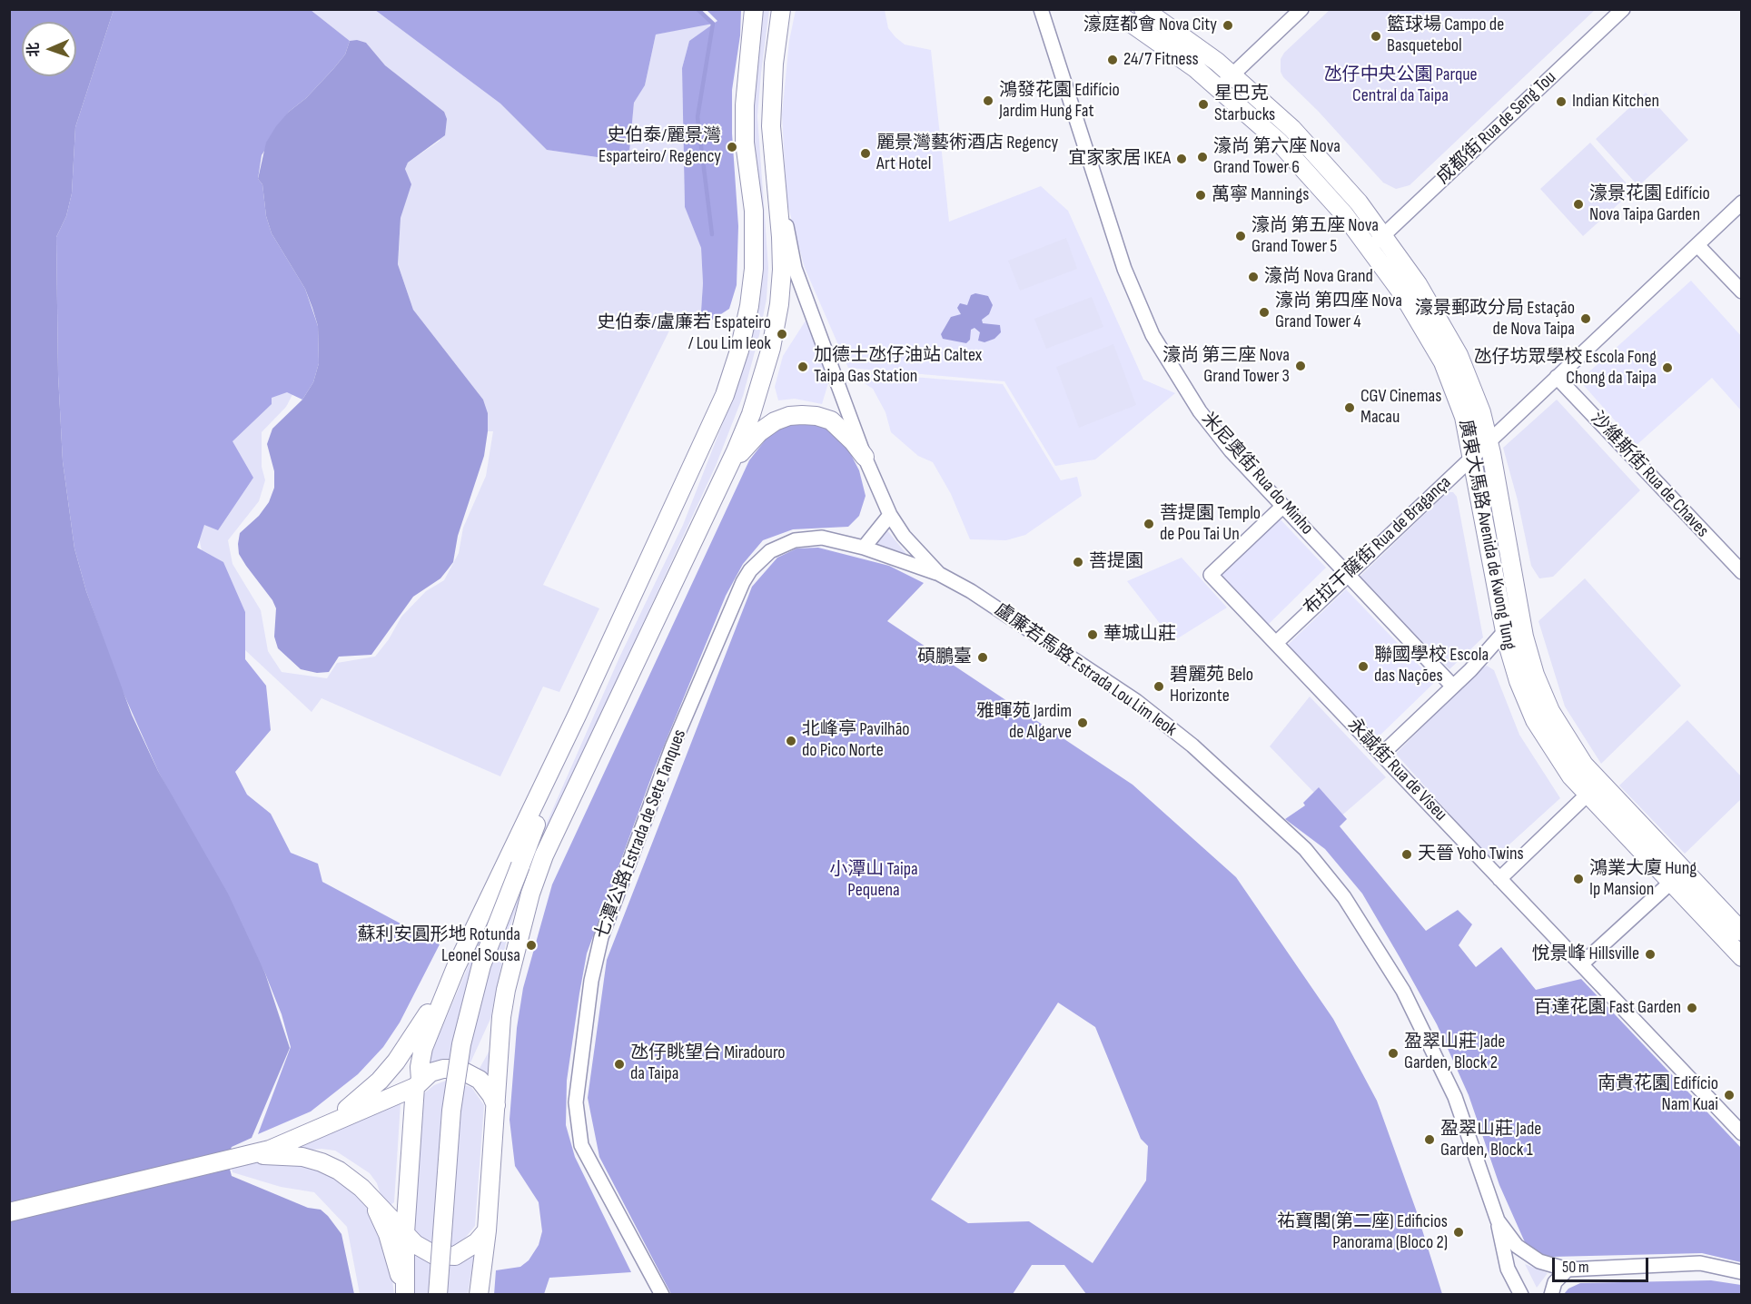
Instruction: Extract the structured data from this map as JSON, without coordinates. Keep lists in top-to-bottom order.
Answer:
{
  "streets": {
    "main road": ["廣東大馬路 Avenida de Kwong Tung"],
    "street": [
      "成都街 Rua de Seng Tou",
      "米尼奧街 Rua do Minho",
      "沙維斯街 Rua de Chaves",
      "布拉干薩街 Rua de Bragança",
      "盧廉若馬路 Estrada Lou Lim Ieok",
      "永誠街 Rua de Viseu",
      "七潭公路 Estrada de Sete Tanques"
    ]
  },
  "crossings": [
    ["成都街 Rua de Seng Tou", "廣東大馬路 Avenida de Kwong Tung"],
    ["米尼奧街 Rua do Minho", "布拉干薩街 Rua de Bragança"],
    ["米尼奧街 Rua do Minho", "永誠街 Rua de Viseu"],
    ["沙維斯街 Rua de Chaves", "布拉干薩街 Rua de Bragança"],
    ["廣東大馬路 Avenida de Kwong Tung", "布拉干薩街 Rua de Bragança"],
    ["布拉干薩街 Rua de Bragança", "永誠街 Rua de Viseu"],
    ["盧廉若馬路 Estrada Lou Lim Ieok", "七潭公路 Estrada de Sete Tanques"]
  ],
  "parks": ["氹仔中央公園 Parque Central da Taipa", "小潭山 Taipa Pequena"],
  "places": [
    "濠庭都會 Nova City",
    "籃球場 Campo de Basquetebol",
    "24/7 Fitness",
    "鴻發花園 Edifício Jardim Hung Fat",
    "Indian Kitchen",
    "星巴克 Starbucks",
    "史伯泰/麗景灣 Esparteiro/ Regency",
    "麗景灣藝術酒店 Regency Art Hotel",
    "濠尚 第六座 Nova Grand Tower 6",
    "宜家家居 IKEA",
    "萬寧 Mannings",
    "濠景花園 Edifício Nova Taipa Garden",
    "濠尚 第五座 Nova Grand Tower 5",
    "濠尚 Nova Grand",
    "濠尚 第四座 Nova Grand Tower 4",
    "濠景郵政分局 Estação de Nova Taipa",
    "史伯泰/盧廉若 Espateiro / Lou Lim Ieok",
    "濠尚 第三座 Nova Grand Tower 3",
    "加德士氹仔油站 Caltex Taipa Gas Station",
    "氹仔坊眾學校 Escola Fong Chong da Taipa",
    "CGV Cinemas Macau",
    "菩提園 Templo de Pou Tai Un",
    "菩提園",
    "華城山莊",
    "碩鵬臺",
    "聯國學校 Escola das Nações",
    "碧麗苑 Belo Horizonte",
    "雅暉苑 Jardim de Algarve",
    "北峰亭 Pavilhão do Pico Norte",
    "天晉 Yoho Twins",
    "鴻業大廈 Hung Ip Mansion",
    "蘇利安圓形地 Rotunda Leonel Sousa",
    "悅景峰 Hillsville",
    "百達花園 Fast Garden",
    "盈翠山莊 Jade Garden, Block 2",
    "氹仔眺望台 Miradouro da Taipa",
    "南貴花園 Edifício Nam Kuai",
    "盈翠山莊 Jade Garden, Block 1",
    "祐寶閣(第二座) Edificios Panorama (Bloco 2)"
  ],
  "scale_bar": "50 m",
  "north": "left"
}
